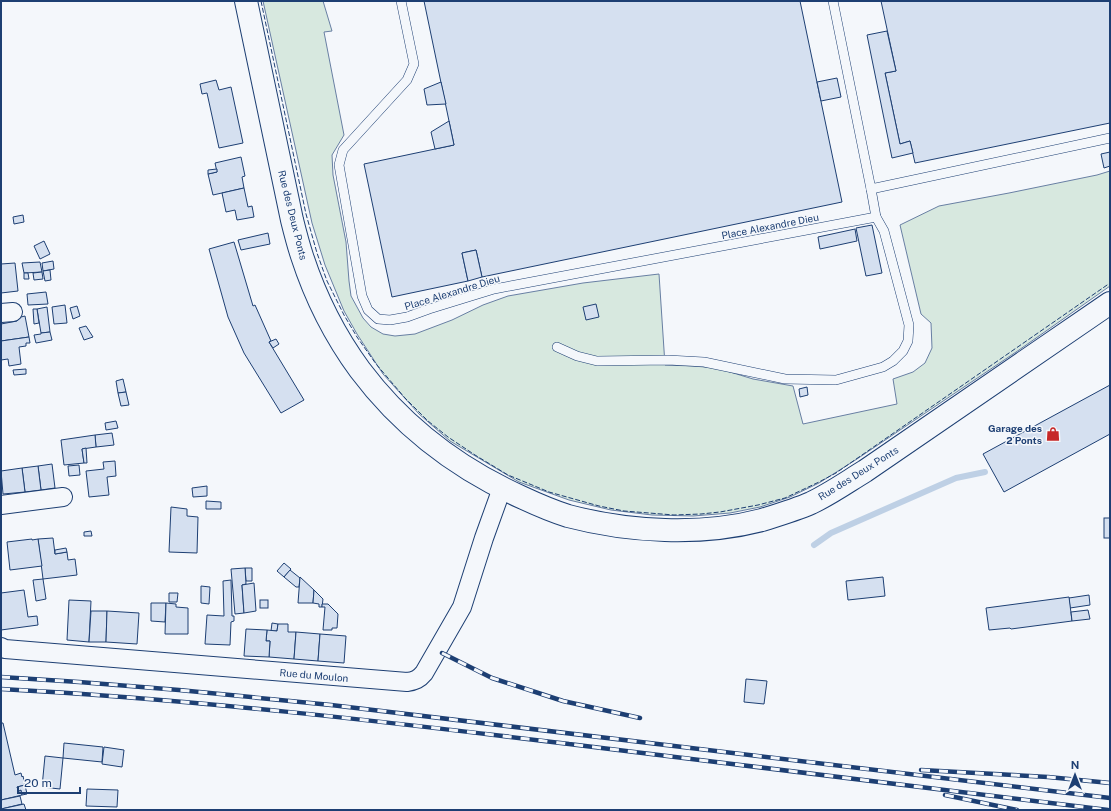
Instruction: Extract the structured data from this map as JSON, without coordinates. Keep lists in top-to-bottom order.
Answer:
{
  "streets": {
    "main road": ["Rue des Deux Ponts"],
    "street": ["Rue du Moulon"],
    "lane": ["Place Alexandre Dieu"]
  },
  "crossings": [
    ["Rue des Deux Ponts", "Rue du Moulon"]
  ],
  "places": {
    "shop": ["Garage des 2 Ponts"]
  },
  "scale_bar": "20 m",
  "north": "top"
}
